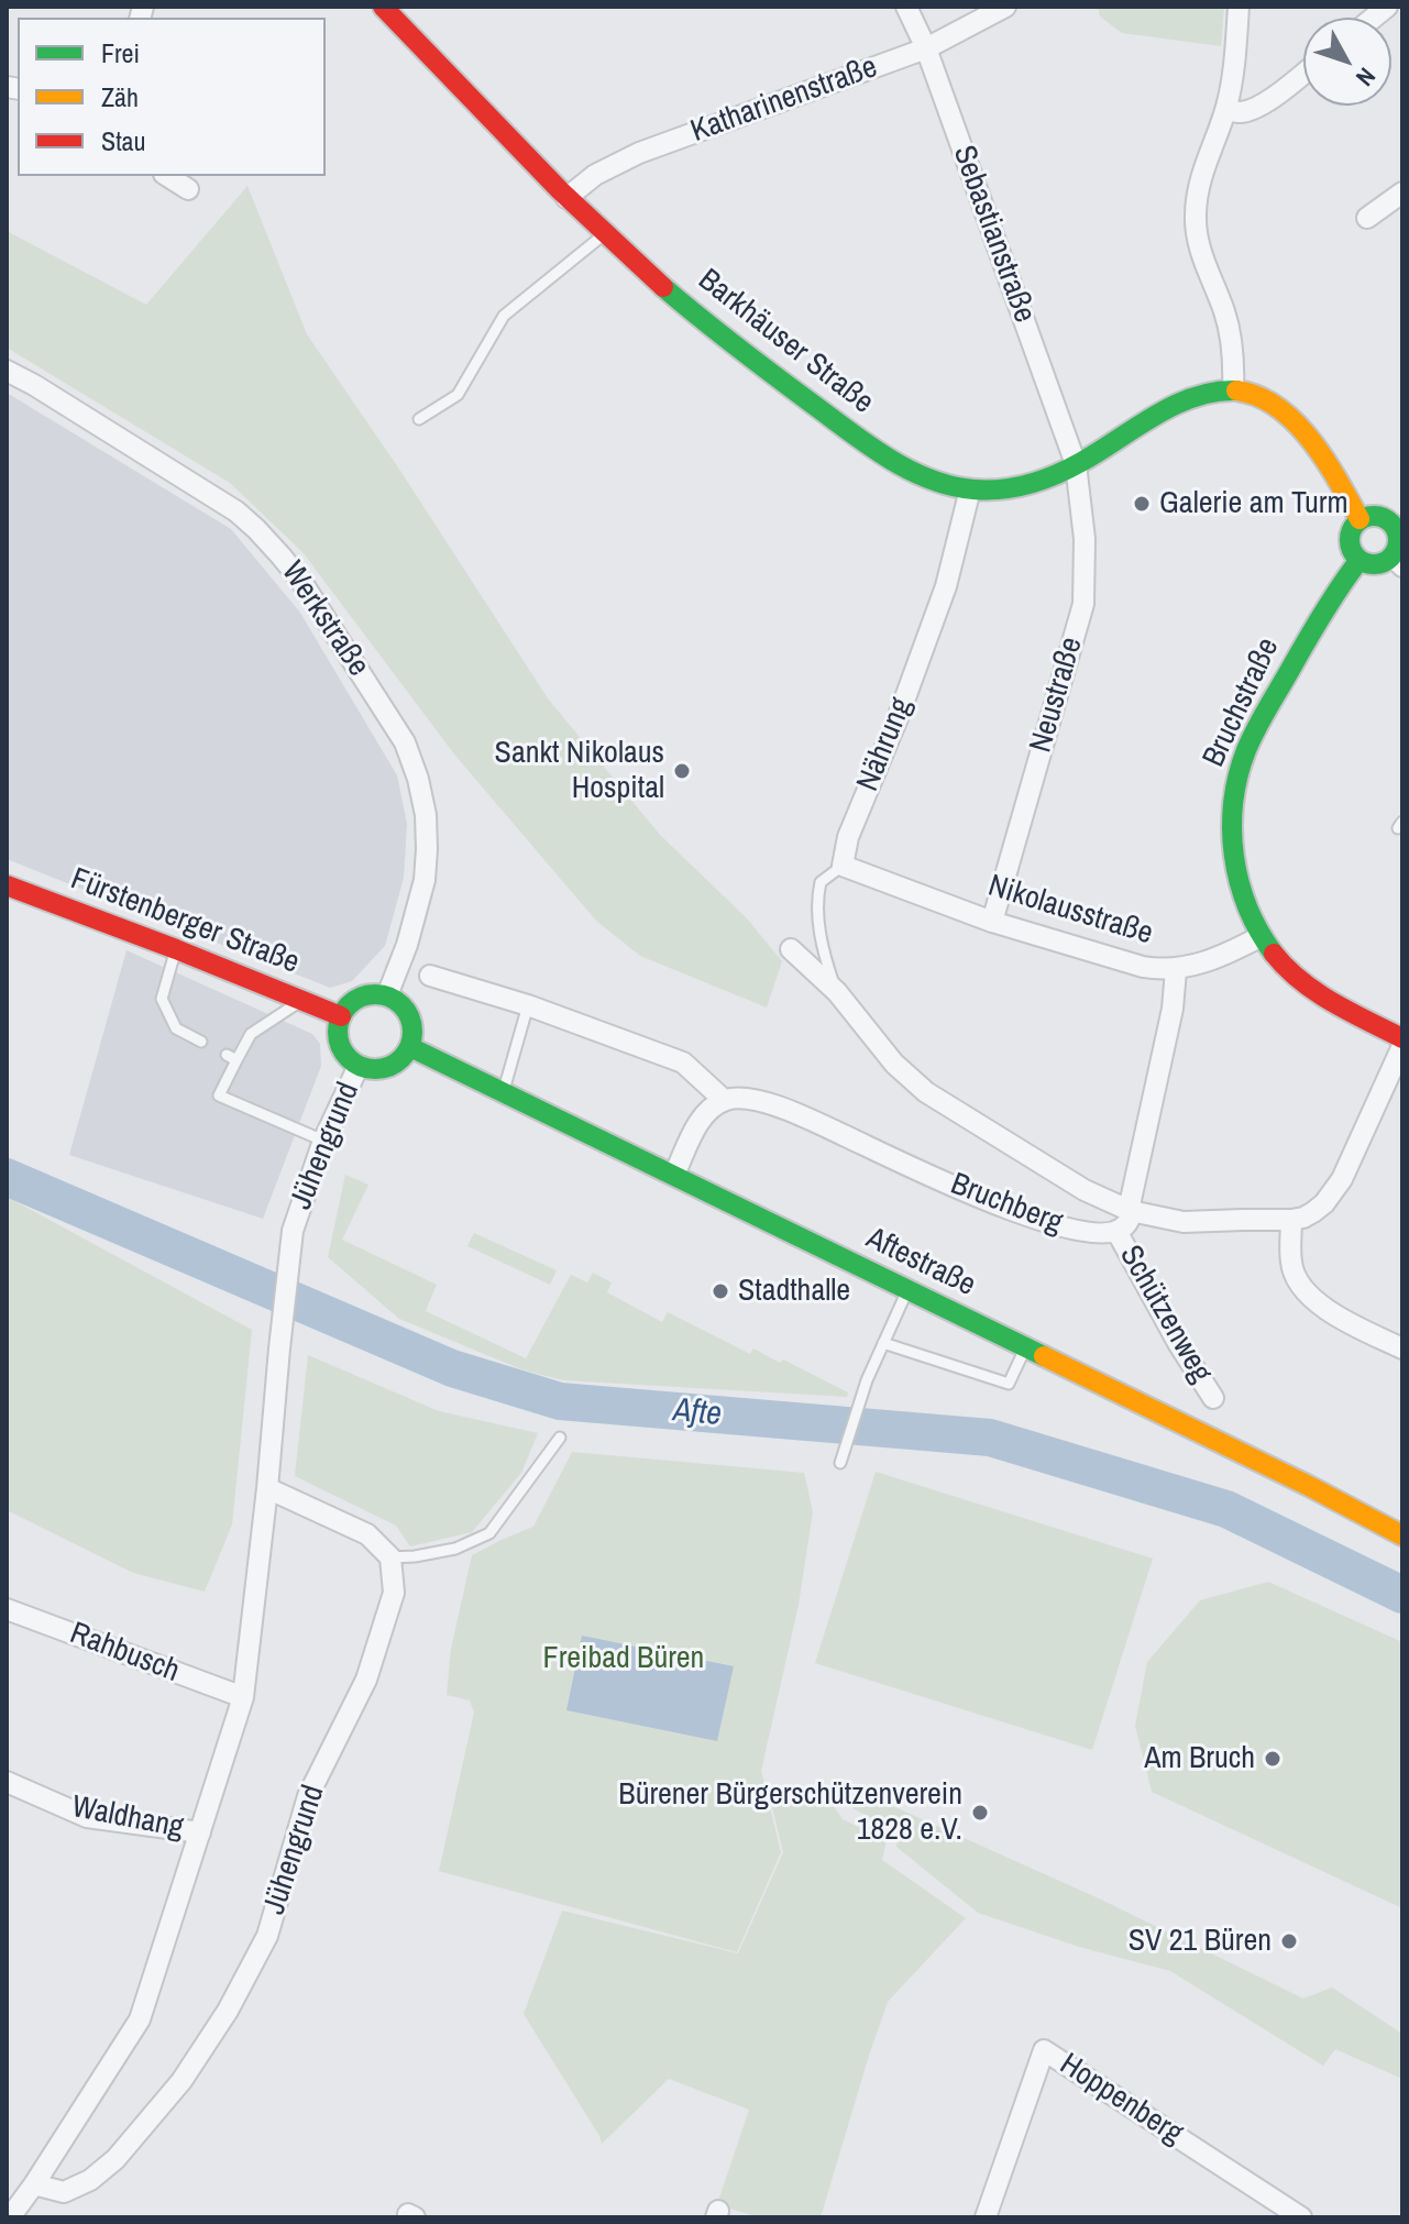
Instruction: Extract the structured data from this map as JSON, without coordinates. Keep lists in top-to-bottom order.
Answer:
{
  "streets": {
    "main road": [
      "Barkhäuser Straße",
      "Bruchstraße",
      "Fürstenberger Straße",
      "Aftestraße"
    ],
    "street": [
      "Katharinenstraße",
      "Sebastianstraße",
      "Werkstraße",
      "Neustraße",
      "Nährung",
      "Nikolausstraße",
      "Jühengrund",
      "Bruchberg",
      "Schützenweg",
      "Rahbusch",
      "Waldhang",
      "Hoppenberg"
    ]
  },
  "crossings": [
    ["Katharinenstraße", "Sebastianstraße"],
    ["Katharinenstraße", "Barkhäuser Straße"],
    ["Sebastianstraße", "Barkhäuser Straße"],
    ["Sebastianstraße", "Neustraße"],
    ["Barkhäuser Straße", "Neustraße"],
    ["Barkhäuser Straße", "Nährung"],
    ["Werkstraße", "Fürstenberger Straße"],
    ["Werkstraße", "Jühengrund"],
    ["Werkstraße", "Aftestraße"],
    ["Neustraße", "Nikolausstraße"],
    ["Bruchstraße", "Nikolausstraße"],
    ["Nährung", "Nikolausstraße"],
    ["Fürstenberger Straße", "Jühengrund"],
    ["Fürstenberger Straße", "Aftestraße"],
    ["Jühengrund", "Aftestraße"],
    ["Jühengrund", "Rahbusch"],
    ["Jühengrund", "Waldhang"],
    ["Bruchberg", "Schützenweg"]
  ],
  "water": ["Afte"],
  "parks": ["Freibad Büren"],
  "places": [
    "Galerie am Turm",
    "Sankt Nikolaus Hospital",
    "Stadthalle",
    "Am Bruch",
    "Bürener Bürgerschützenverein 1828 e.V.",
    "SV 21 Büren"
  ],
  "legend": ["Frei", "Zäh", "Stau"],
  "north": "bottom right"
}
